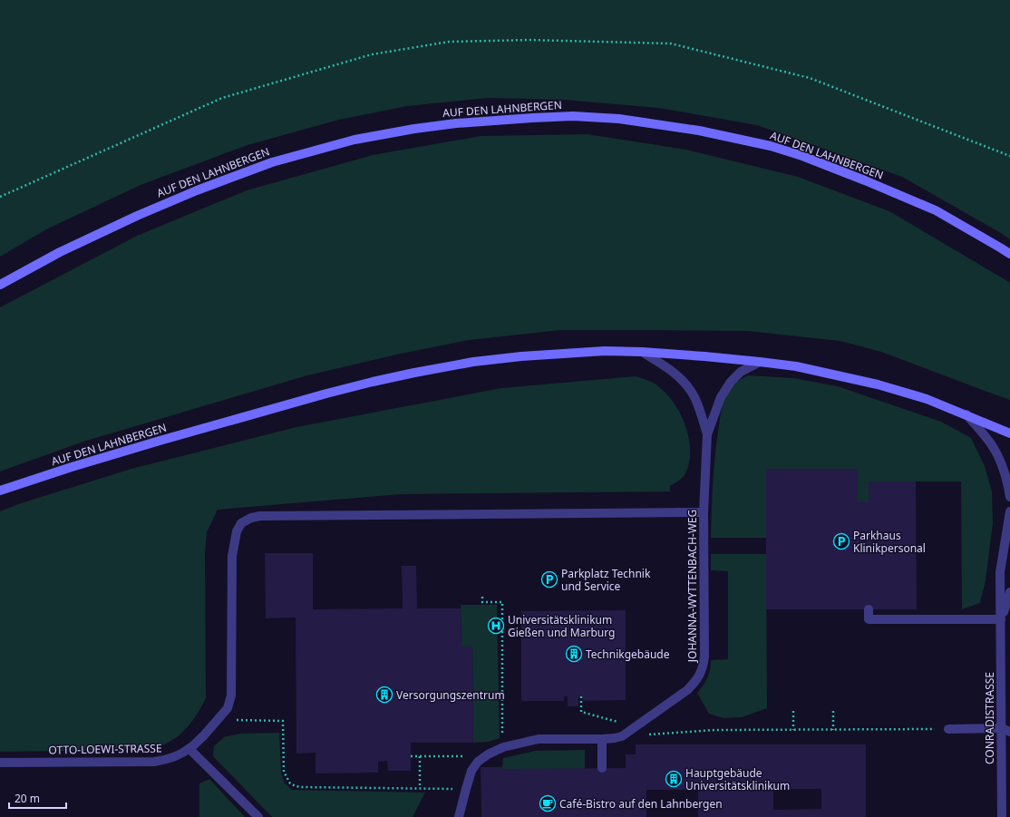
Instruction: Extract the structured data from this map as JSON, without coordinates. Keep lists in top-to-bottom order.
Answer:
{
  "streets": {
    "main road": ["AUF DEN LAHNBERGEN"],
    "street": ["JOHANNA-WYTTENBACH-WEG", "CONRADISTRASSE", "OTTO-LOEWI-STRASSE"]
  },
  "crossings": [
    ["AUF DEN LAHNBERGEN", "JOHANNA-WYTTENBACH-WEG"],
    ["JOHANNA-WYTTENBACH-WEG", "OTTO-LOEWI-STRASSE"]
  ],
  "places": {
    "parking": ["Parkhaus Klinikpersonal", "Parkplatz Technik und Service"],
    "hospital": ["Universitätsklinikum Gießen und Marburg"],
    "building": ["Technikgebäude", "Versorgungszentrum", "Hauptgebäude Universitätsklinikum"],
    "cafe": ["Café-Bistro auf den Lahnbergen"]
  },
  "scale_bar": "20 m"
}
